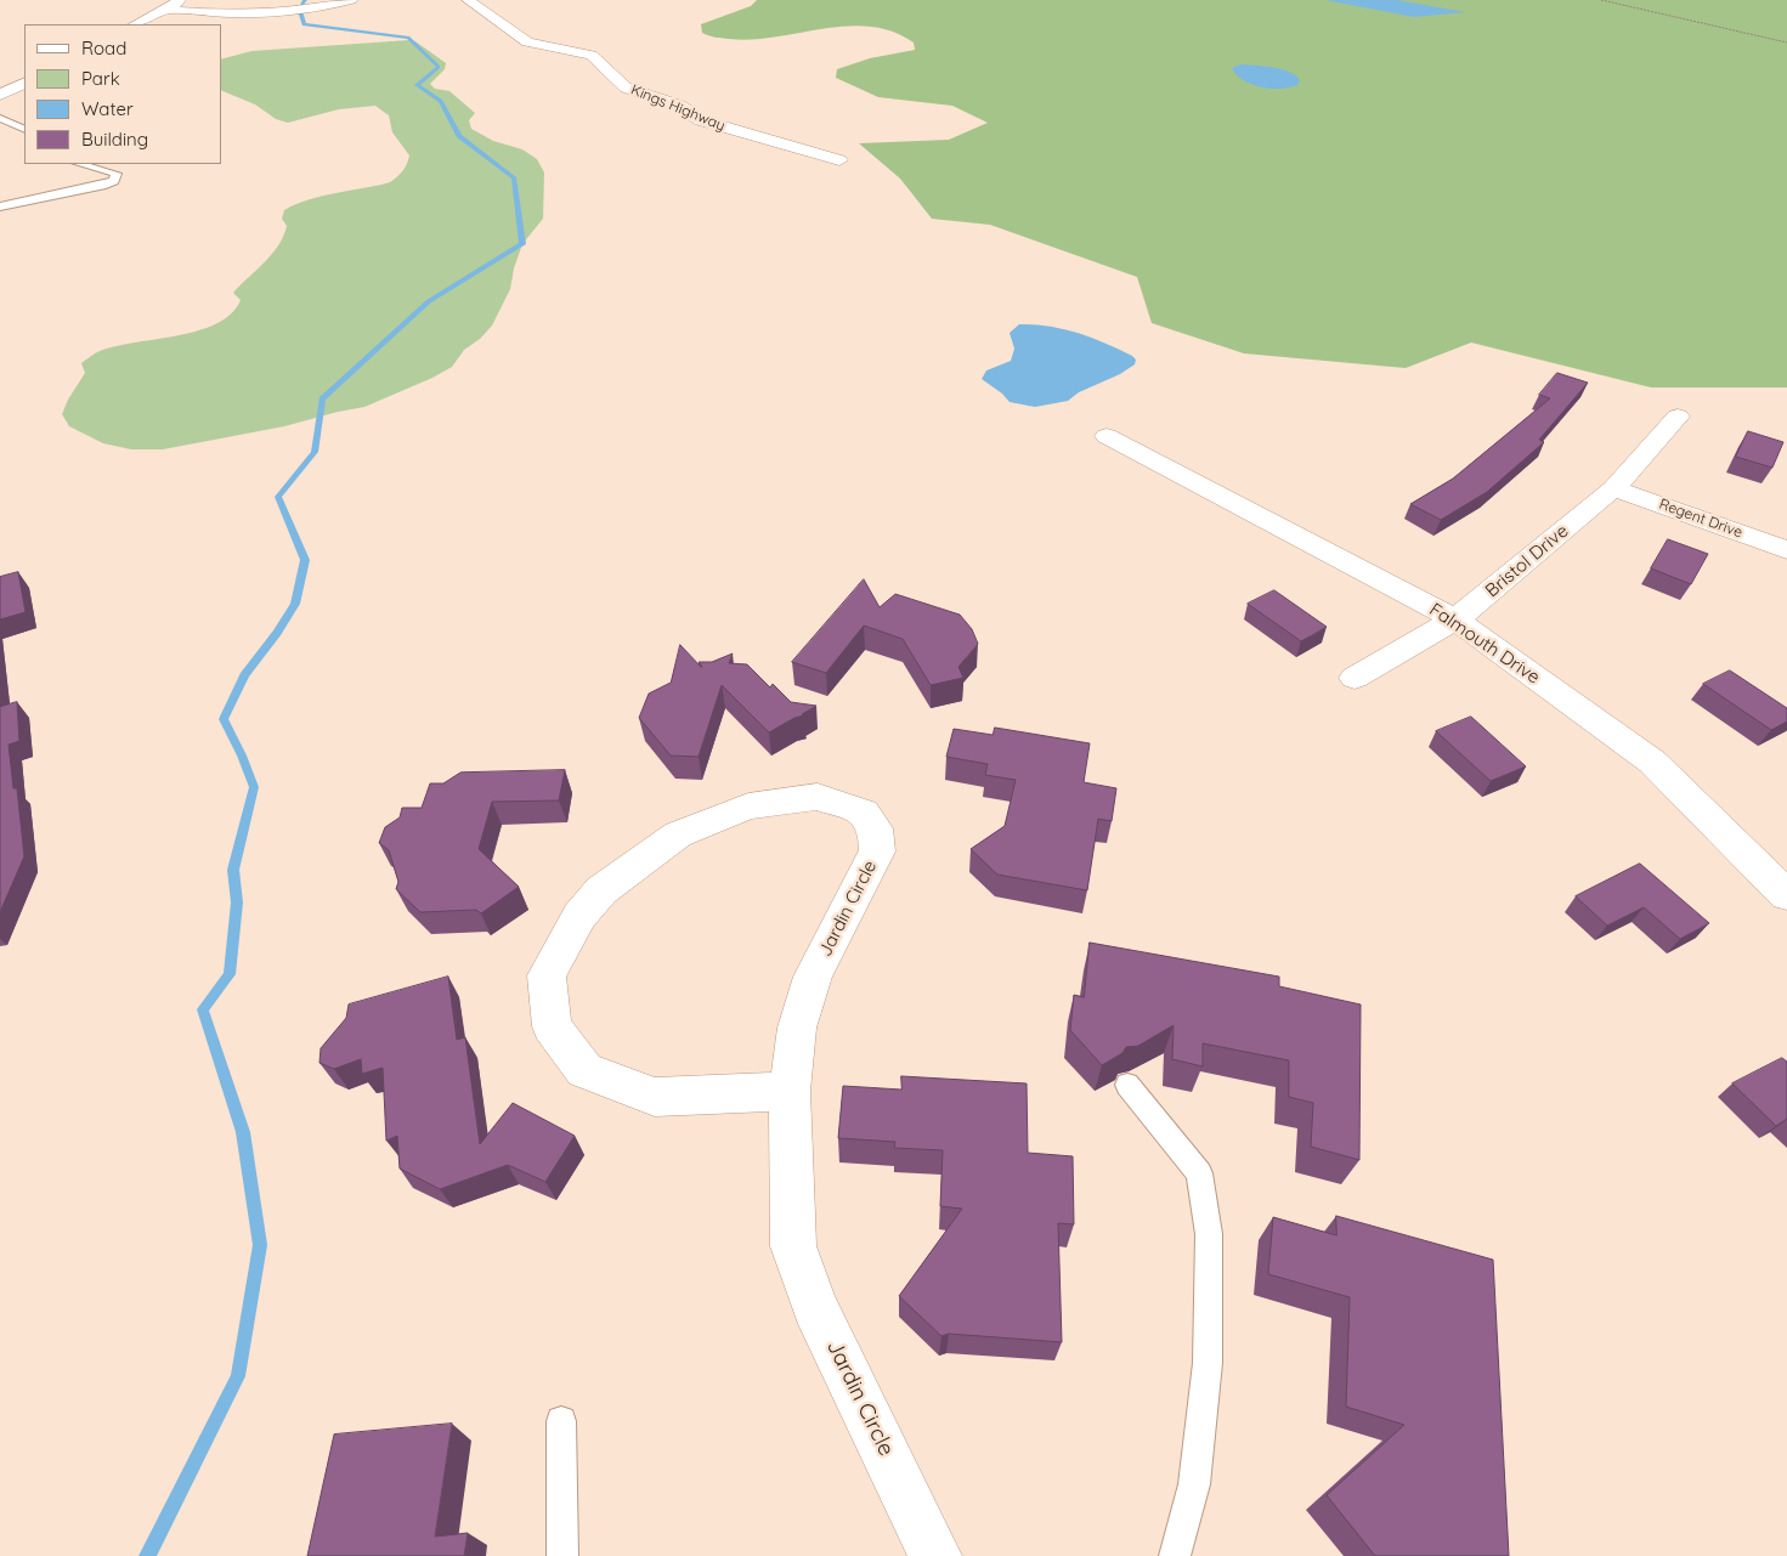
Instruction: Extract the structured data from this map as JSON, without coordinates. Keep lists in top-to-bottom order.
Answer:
{
  "streets": {
    "street": [
      "Kings Highway",
      "Regent Drive",
      "Bristol Drive",
      "Falmouth Drive",
      "Jardin Circle"
    ]
  },
  "crossings": [
    ["Regent Drive", "Bristol Drive"],
    ["Bristol Drive", "Falmouth Drive"]
  ],
  "legend": [
    "Road",
    "Park",
    "Water",
    "Building"
  ]
}
